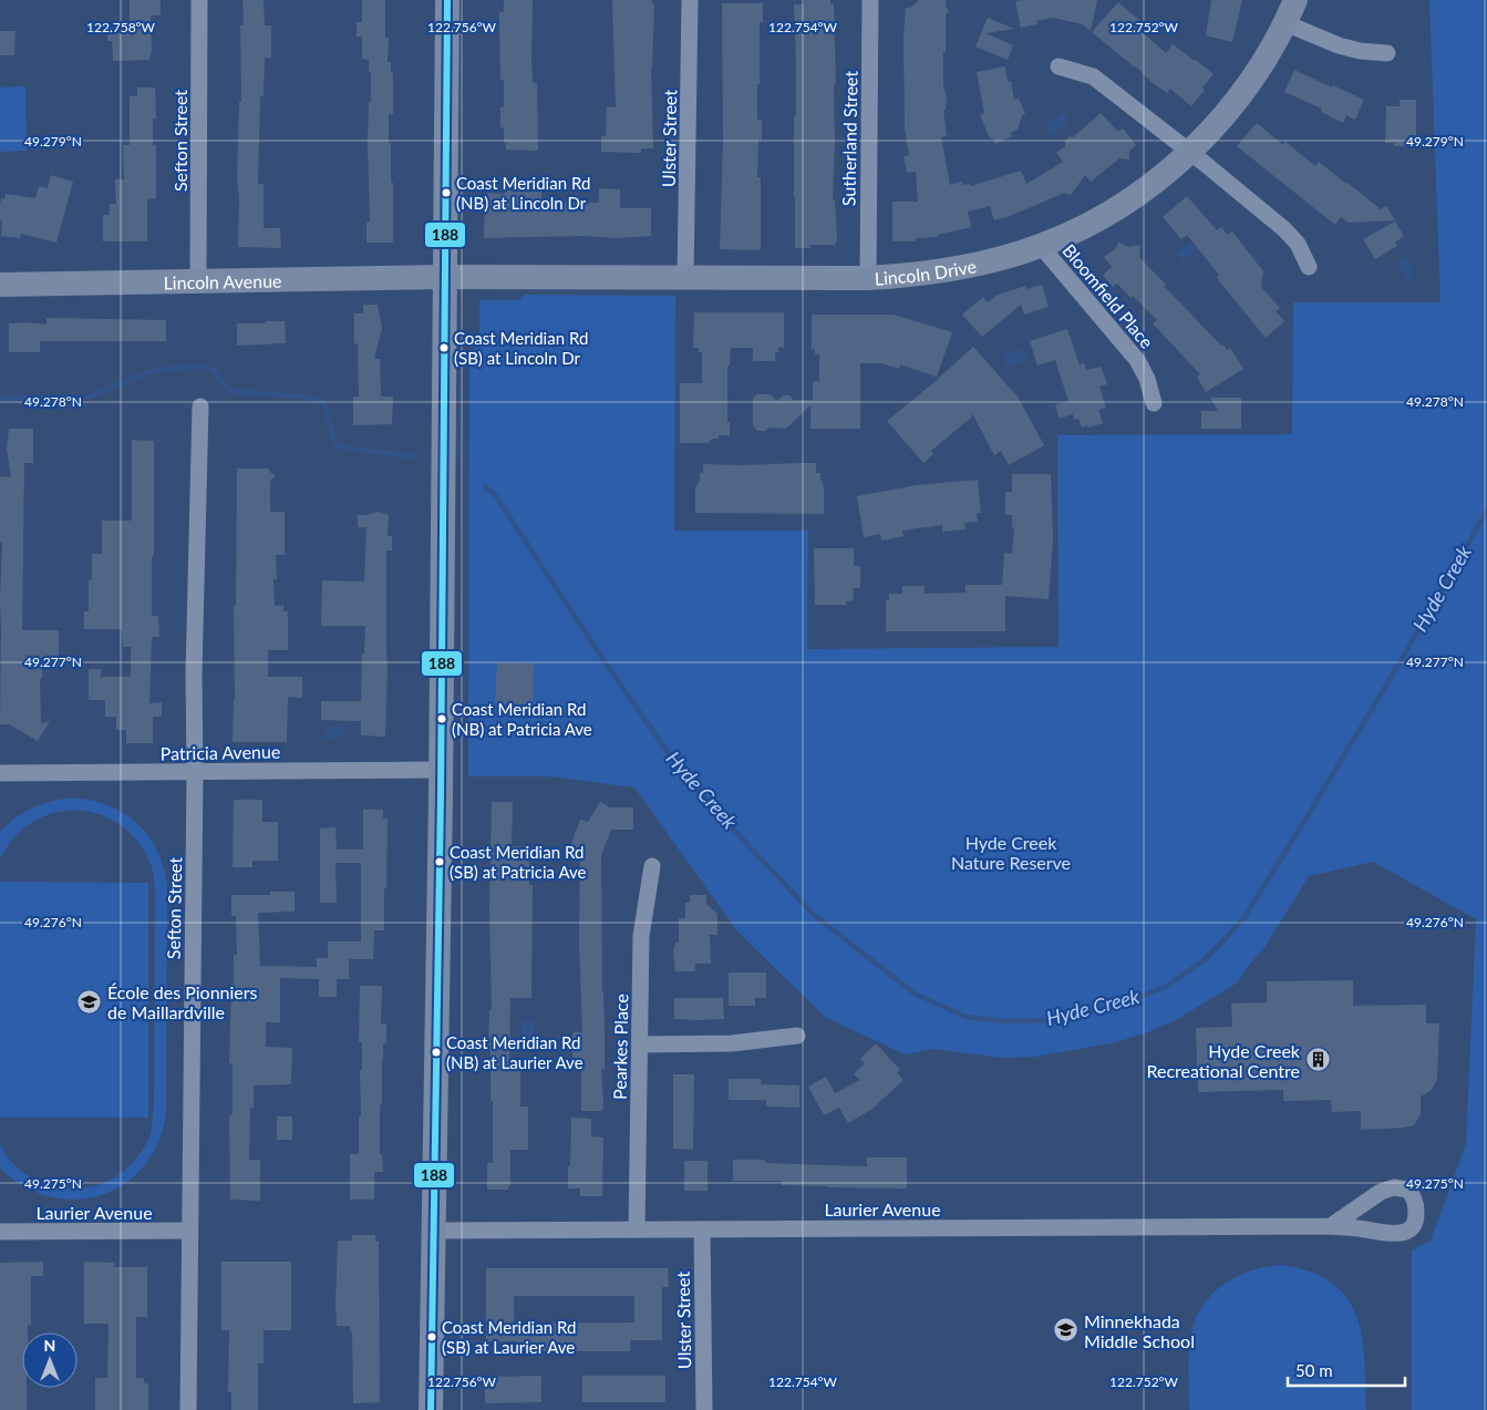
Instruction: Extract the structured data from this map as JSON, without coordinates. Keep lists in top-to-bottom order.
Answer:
{
  "streets": {
    "main road": ["Lincoln Drive", "Lincoln Avenue"],
    "street": [
      "Ulster Street",
      "Sutherland Street",
      "Sefton Street",
      "Bloomfield Place",
      "Patricia Avenue",
      "Pearkes Place",
      "Laurier Avenue"
    ]
  },
  "crossings": [
    ["Ulster Street", "Lincoln Drive"],
    ["Ulster Street", "Laurier Avenue"],
    ["Sutherland Street", "Lincoln Drive"],
    ["Sefton Street", "Lincoln Avenue"],
    ["Sefton Street", "Patricia Avenue"],
    ["Sefton Street", "Laurier Avenue"],
    ["Lincoln Drive", "Lincoln Avenue"],
    ["Lincoln Drive", "Bloomfield Place"],
    ["Pearkes Place", "Laurier Avenue"]
  ],
  "water": ["Hyde Creek"],
  "parks": ["Hyde Creek Nature Reserve"],
  "places": {
    "other": [
      "Coast Meridian Rd (NB) at Lincoln Dr",
      "Coast Meridian Rd (SB) at Lincoln Dr",
      "Coast Meridian Rd (NB) at Patricia Ave",
      "Coast Meridian Rd (SB) at Patricia Ave",
      "Coast Meridian Rd (NB) at Laurier Ave",
      "Coast Meridian Rd (SB) at Laurier Ave"
    ],
    "school or university": ["École des Pionniers de Maillardville", "Minnekhada Middle School"],
    "building": ["Hyde Creek Recreational Centre"]
  },
  "lines": ["transit line 188"],
  "scale_bar": "50 m",
  "north": "top",
  "coordinates": [
    "122.758°W",
    "122.756°W",
    "122.754°W",
    "122.752°W",
    "49.279°N",
    "49.278°N",
    "49.277°N",
    "49.276°N",
    "49.275°N"
  ]
}
